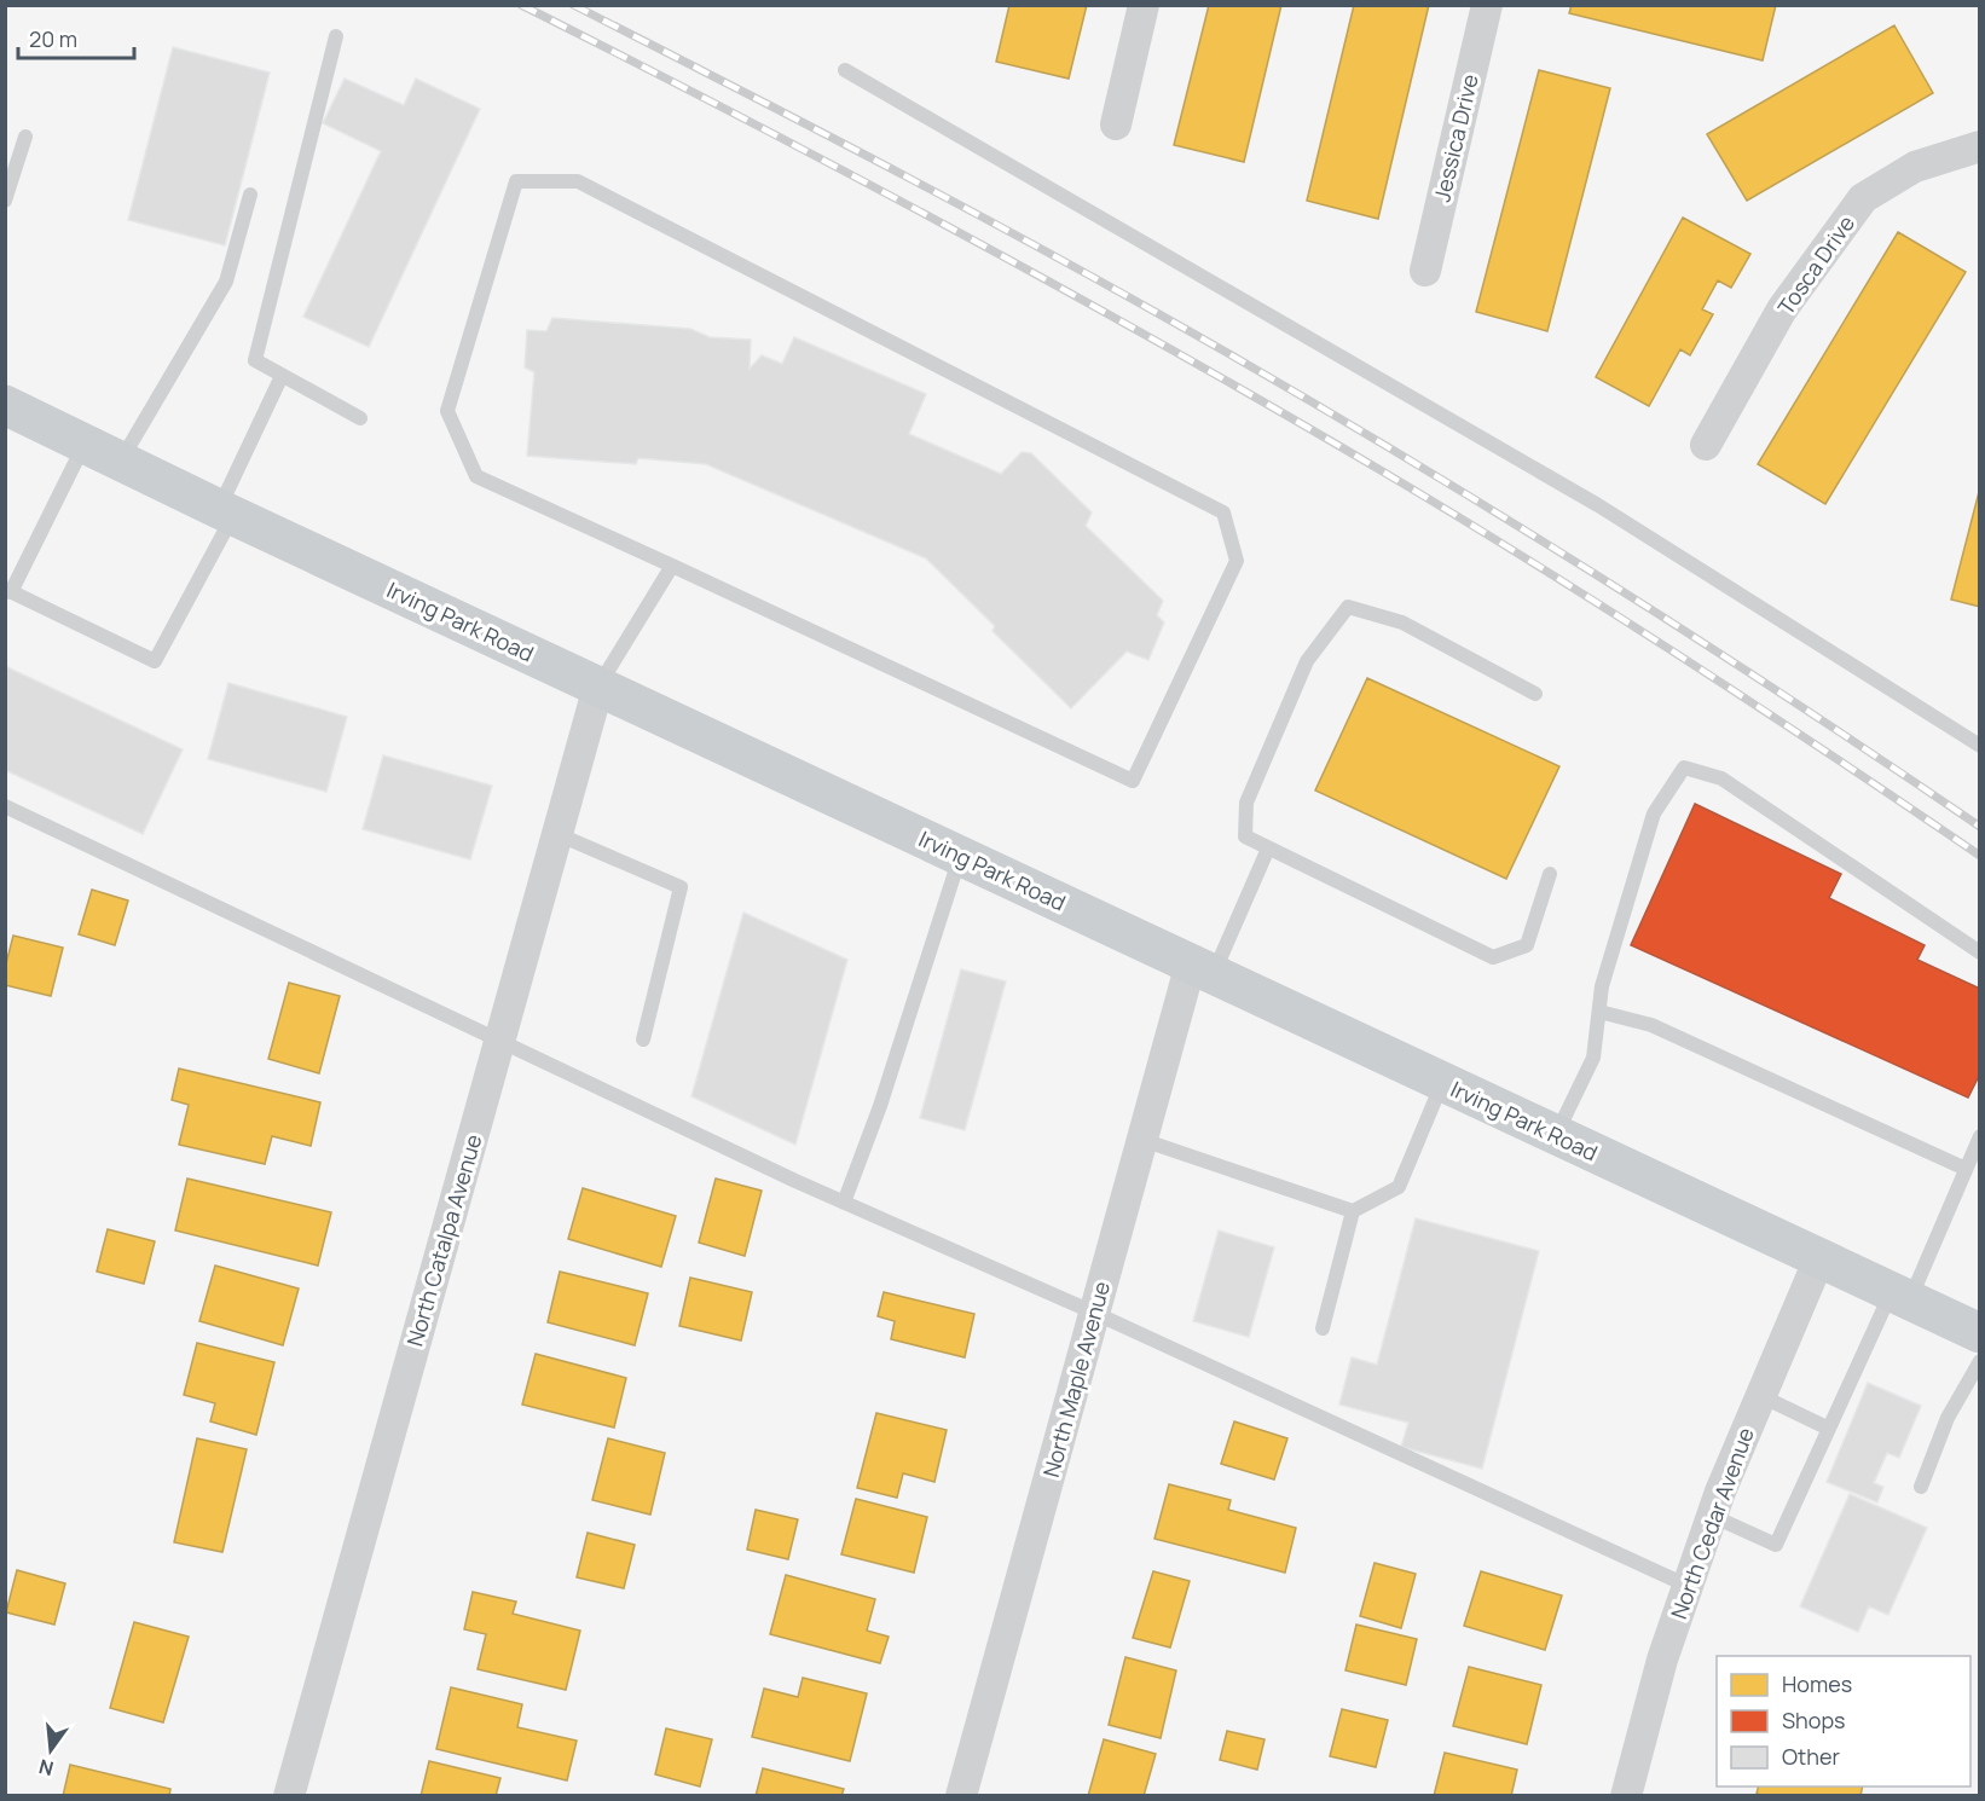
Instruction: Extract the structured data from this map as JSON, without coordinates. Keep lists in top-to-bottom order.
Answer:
{
  "streets": {
    "main road": ["Irving Park Road"],
    "street": [
      "Jessica Drive",
      "Tosca Drive",
      "North Catalpa Avenue",
      "North Maple Avenue",
      "North Cedar Avenue"
    ]
  },
  "crossings": [
    ["Irving Park Road", "North Catalpa Avenue"],
    ["Irving Park Road", "North Maple Avenue"],
    ["Irving Park Road", "North Cedar Avenue"]
  ],
  "legend": ["Homes", "Shops", "Other"],
  "scale_bar": "20 m",
  "north": "bottom"
}
